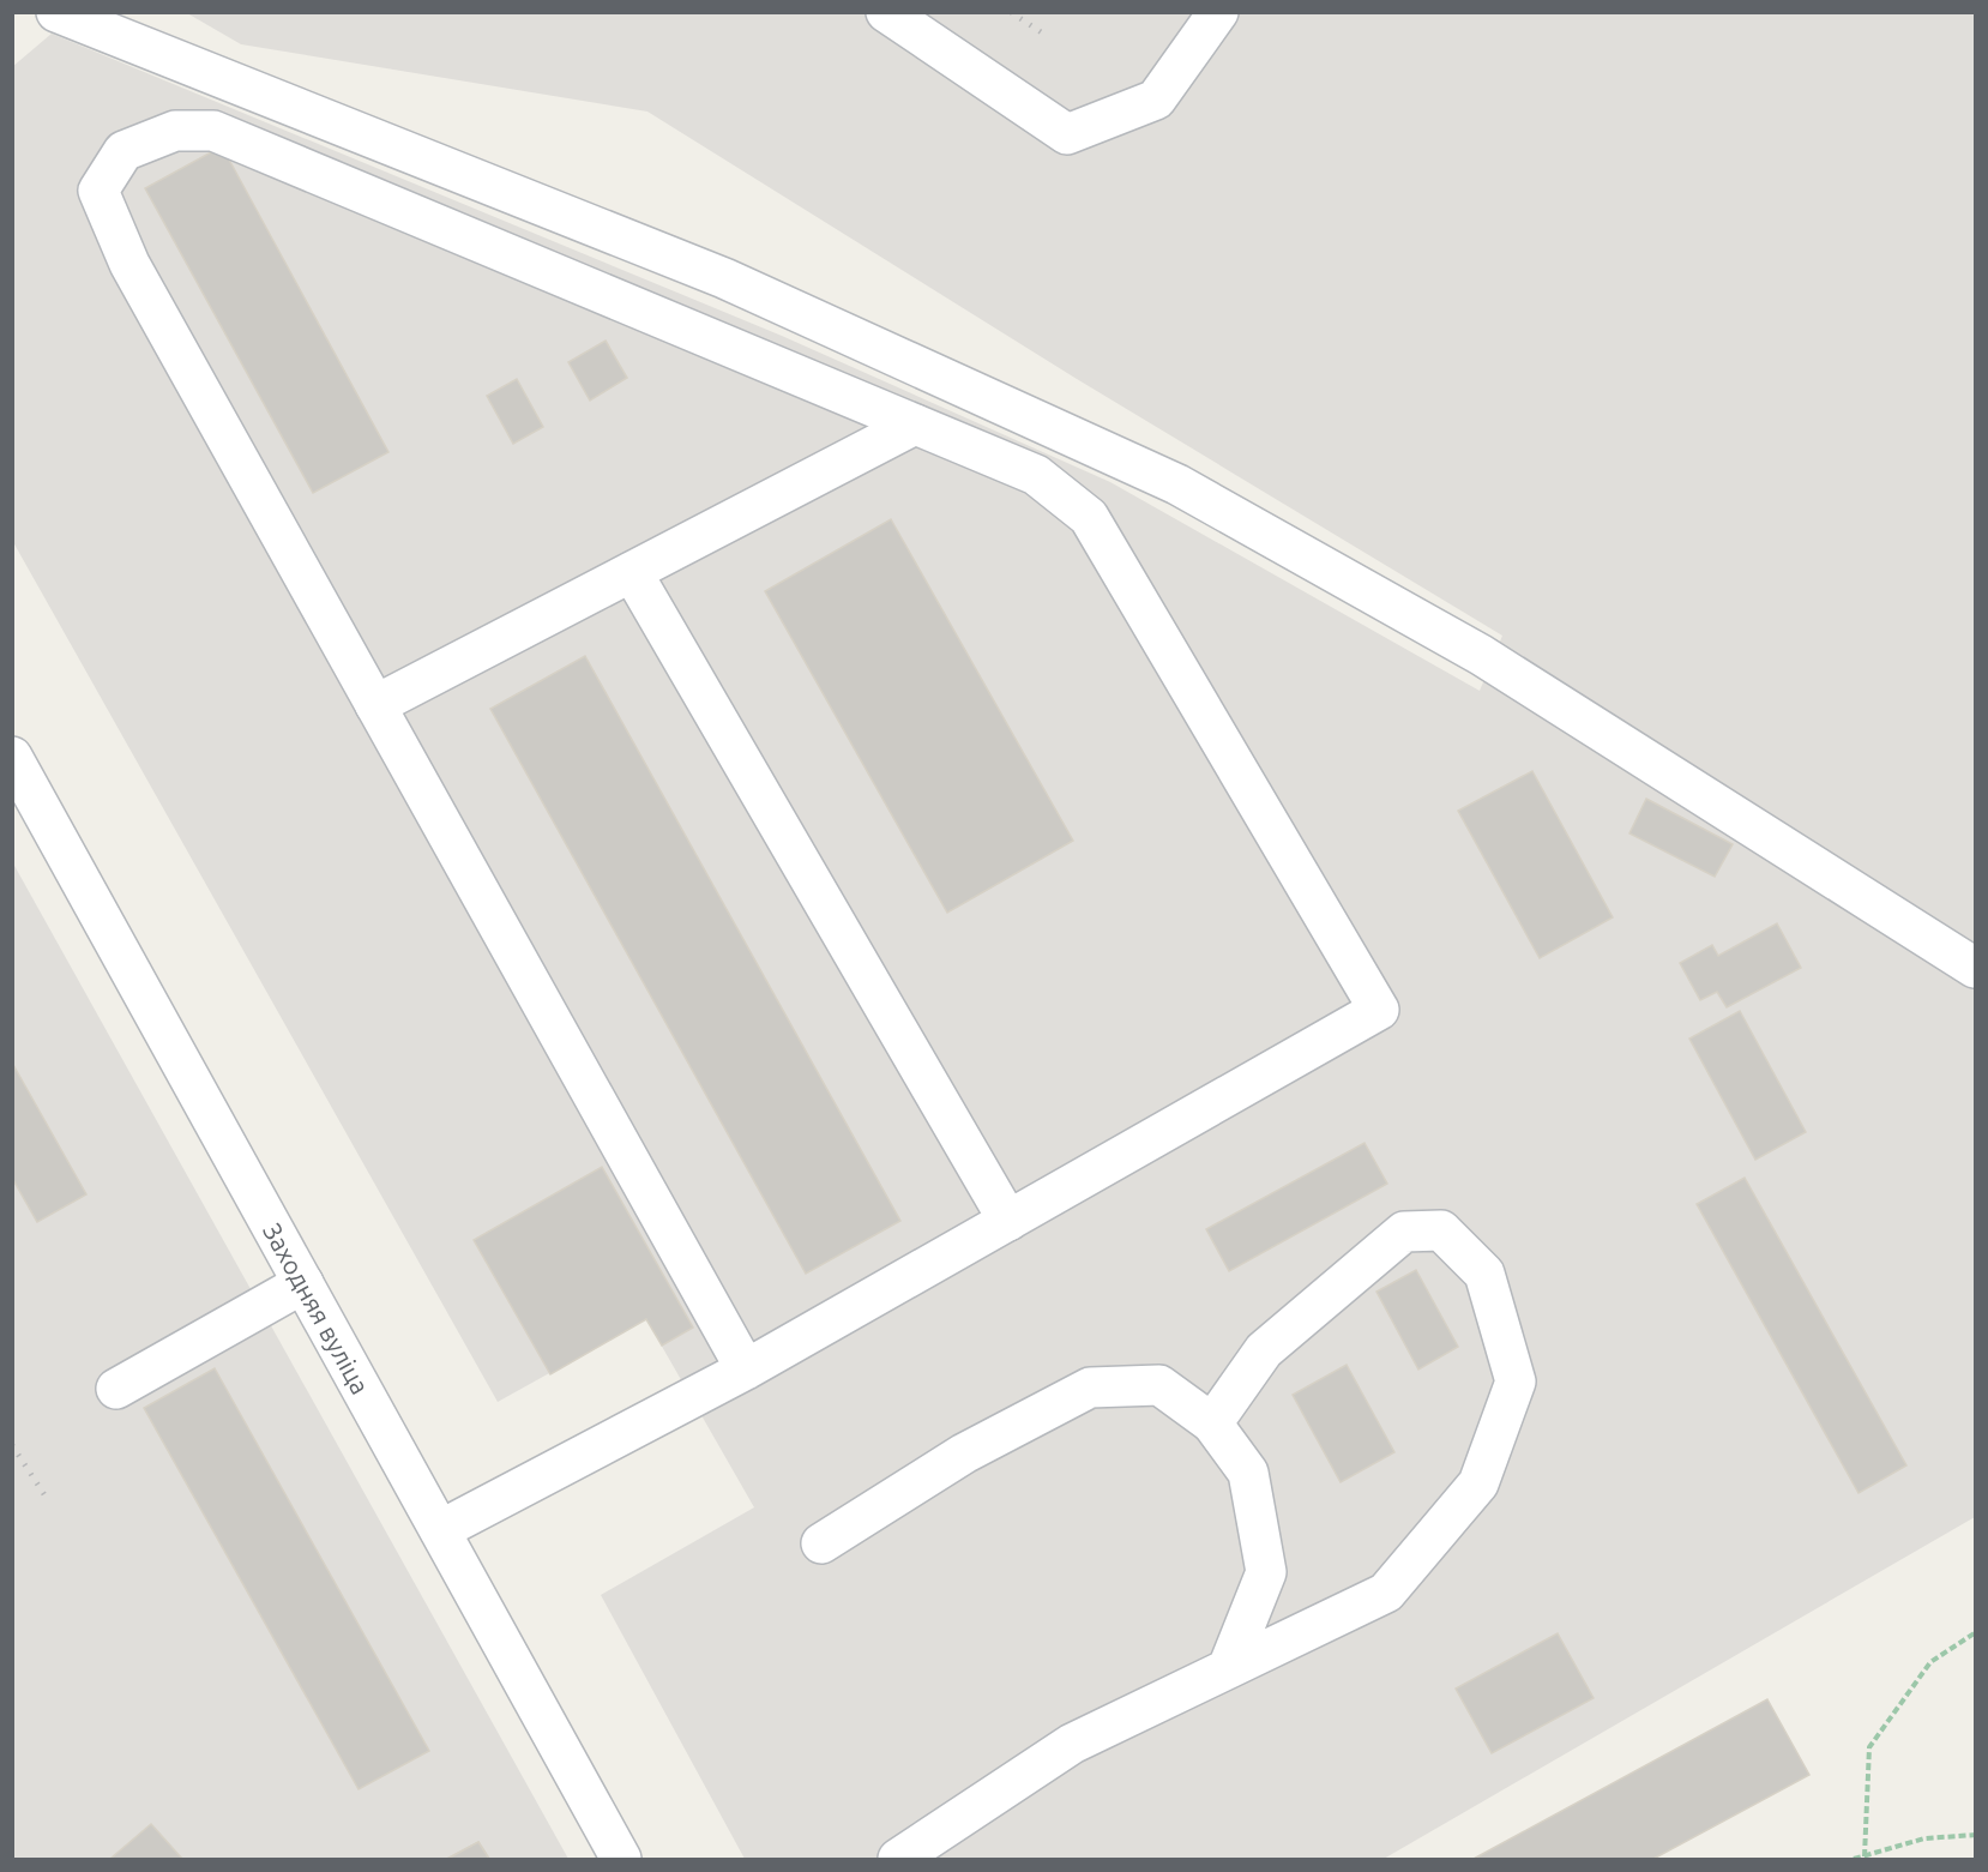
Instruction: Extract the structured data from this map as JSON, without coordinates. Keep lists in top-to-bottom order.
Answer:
{
  "streets": {
    "street": ["Заходняя вуліца"]
  }
}
